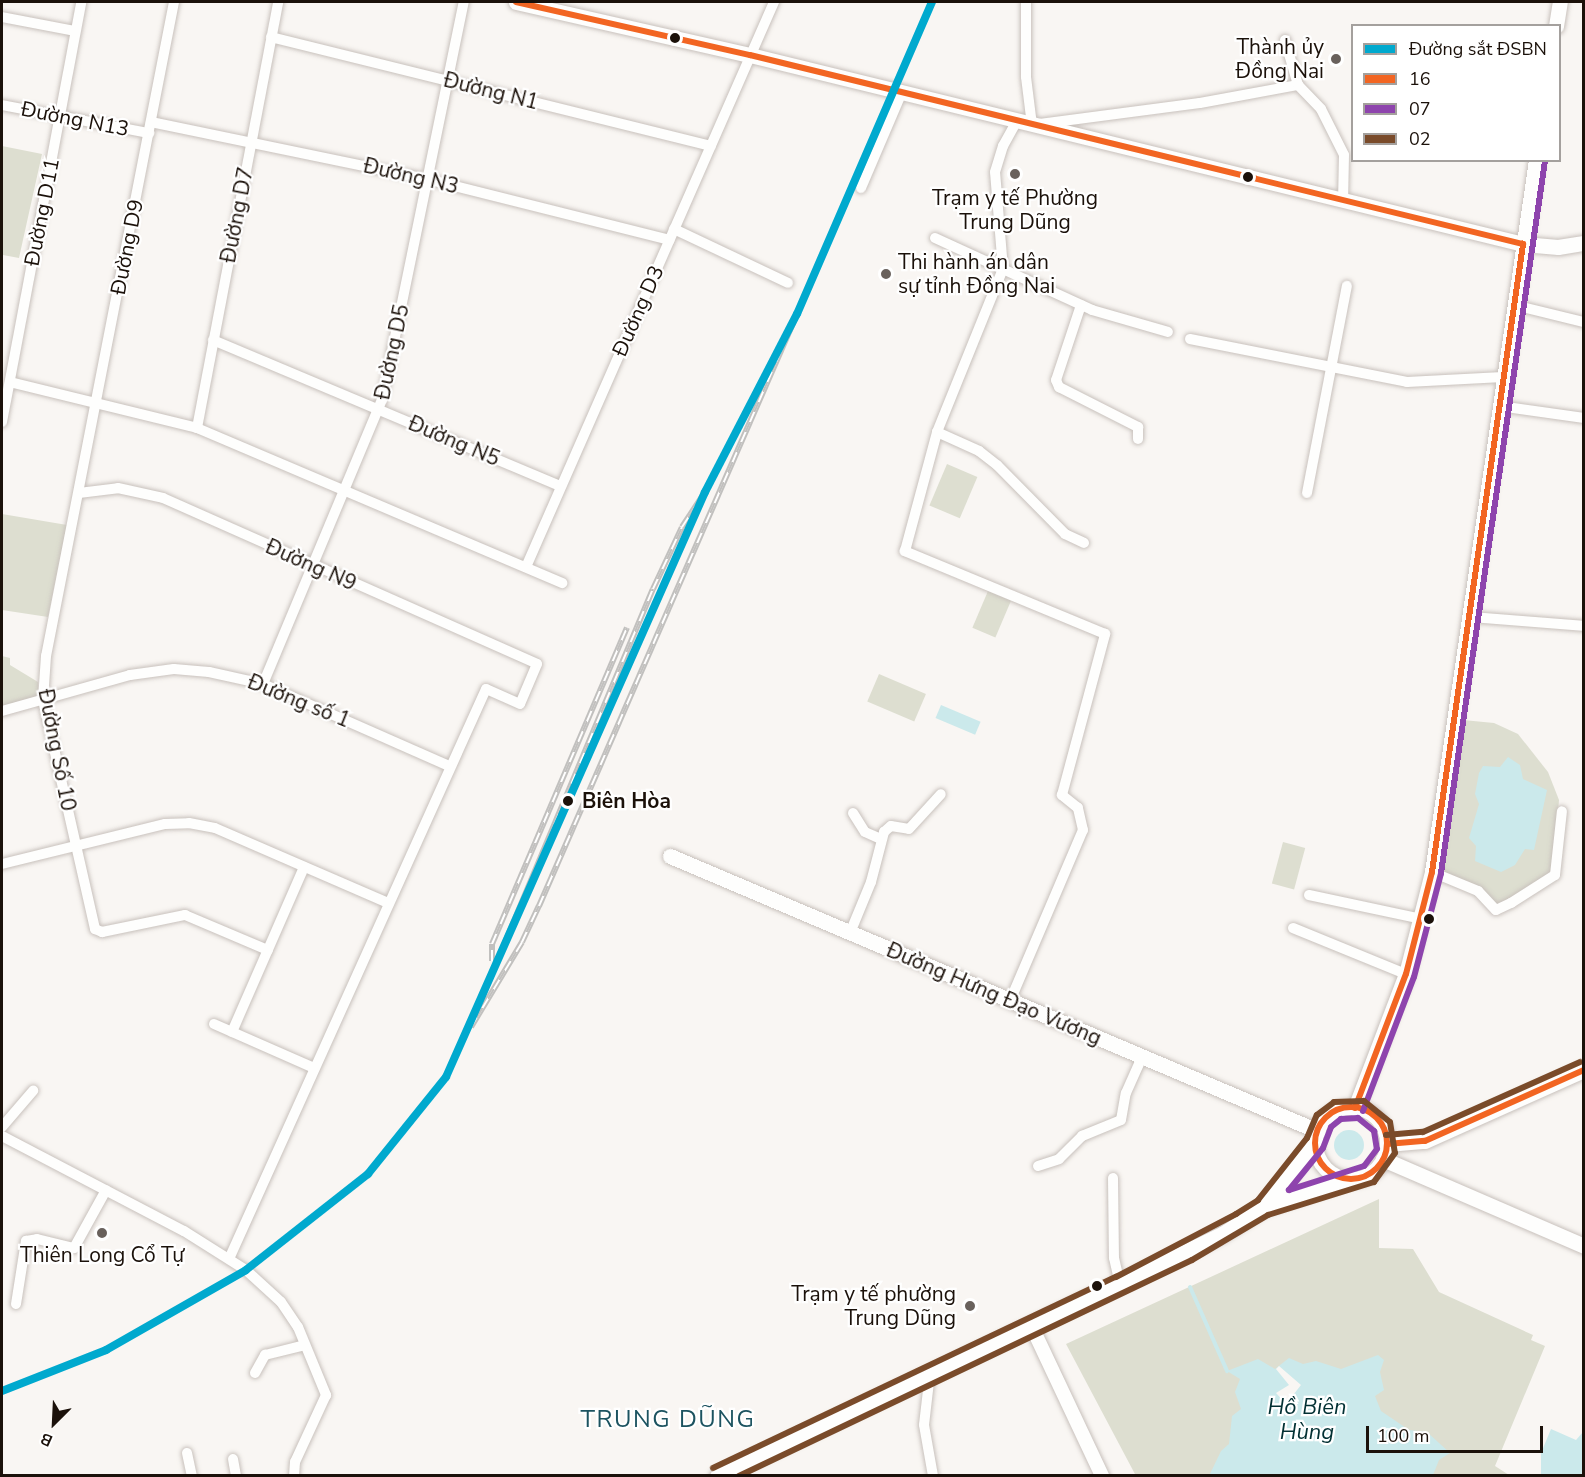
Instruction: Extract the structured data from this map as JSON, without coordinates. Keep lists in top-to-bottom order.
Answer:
{
  "streets": {
    "main road": ["Đường Hưng Đạo Vương"],
    "street": [
      "Đường N1",
      "Đường N13",
      "Đường N3",
      "Đường D11",
      "Đường D7",
      "Đường D9",
      "Đường D3",
      "Đường D5",
      "Đường N5",
      "Đường N9",
      "Đường số 1",
      "Đường Số 10"
    ]
  },
  "crossings": [
    ["Đường N1", "Đường D7"],
    ["Đường N1", "Đường D3"],
    ["Đường N1", "Đường D5"],
    ["Đường N13", "Đường N3"],
    ["Đường N13", "Đường D11"],
    ["Đường N13", "Đường D9"],
    ["Đường N3", "Đường D7"],
    ["Đường N3", "Đường D9"],
    ["Đường N3", "Đường D3"],
    ["Đường N3", "Đường D5"],
    ["Đường D7", "Đường N5"],
    ["Đường D9", "Đường N9"],
    ["Đường D9", "Đường Số 10"],
    ["Đường D3", "Đường N5"],
    ["Đường D5", "Đường N5"],
    ["Đường D5", "Đường N9"],
    ["Đường D5", "Đường số 1"],
    ["Đường N9", "Đường số 1"],
    ["Đường N9", "Đường Số 10"],
    ["Đường số 1", "Đường Số 10"]
  ],
  "districts": ["TRUNG DŨNG"],
  "water": ["Hồ Biên Hùng"],
  "places": [
    "Thành ủy Đồng Nai",
    "Trạm y tế Phường Trung Dũng",
    "Thi hành án dân sự tỉnh Đồng Nai",
    "Biên Hòa",
    "Thiên Long Cổ Tự",
    "Trạm y tế phường Trung Dũng"
  ],
  "lines": [
    "rail line ĐSBN",
    "transit line 16",
    "transit line 07",
    "transit line 02"
  ],
  "legend": [
    "Đường sắt ĐSBN",
    "16",
    "07",
    "02"
  ],
  "scale_bar": "100 m",
  "north": "bottom left"
}
